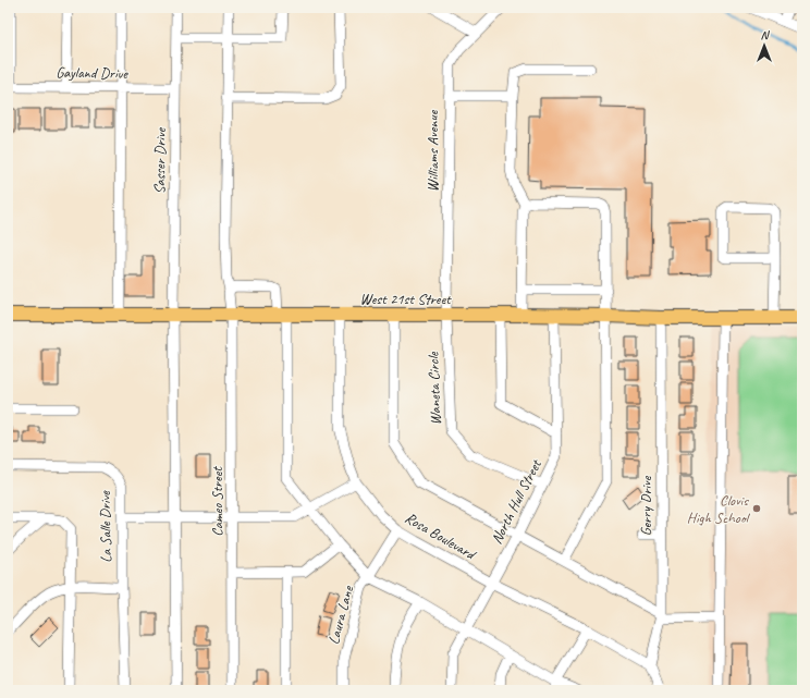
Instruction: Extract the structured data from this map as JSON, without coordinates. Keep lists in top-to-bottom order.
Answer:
{
  "streets": {
    "main road": ["West 21st Street"],
    "street": [
      "Gayland Drive",
      "Williams Avenue",
      "Sasser Drive",
      "Waneta Circle",
      "Cameo Street",
      "North Hull Street",
      "Gerry Drive",
      "La Salle Drive",
      "Rosa Boulevard",
      "Laura Lane"
    ]
  },
  "crossings": [
    ["Gayland Drive", "Sasser Drive"],
    ["Williams Avenue", "West 21st Street"],
    ["Williams Avenue", "Waneta Circle"],
    ["Sasser Drive", "West 21st Street"],
    ["West 21st Street", "Waneta Circle"],
    ["West 21st Street", "Cameo Street"],
    ["West 21st Street", "North Hull Street"],
    ["West 21st Street", "Gerry Drive"],
    ["West 21st Street", "Rosa Boulevard"],
    ["Waneta Circle", "North Hull Street"],
    ["North Hull Street", "Rosa Boulevard"],
    ["Gerry Drive", "Rosa Boulevard"],
    ["Rosa Boulevard", "Laura Lane"]
  ],
  "places": ["Clovis High School"],
  "north": "top"
}
